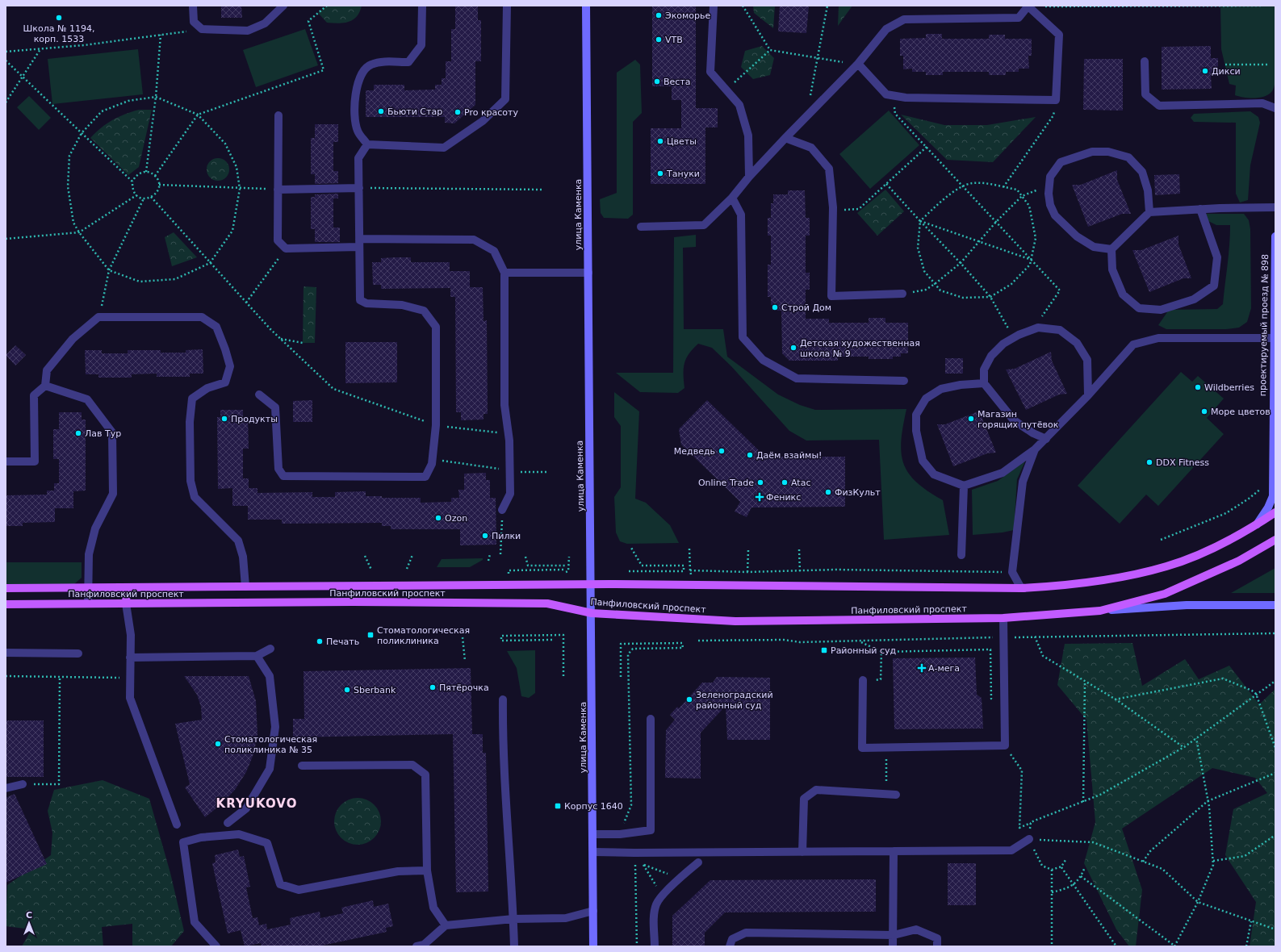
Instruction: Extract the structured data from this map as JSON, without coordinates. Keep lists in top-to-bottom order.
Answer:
{
  "streets": {
    "main road": ["улица Каменка", "проектируемый проезд № 898", "Панфиловский проспект"]
  },
  "crossings": [
    ["улица Каменка", "Панфиловский проспект"],
    ["проектируемый проезд № 898", "Панфиловский проспект"]
  ],
  "districts": ["KRYUKOVO"],
  "places": {
    "other": [
      "Экоморье",
      "Школа № 1194, корп. 1533",
      "VTB",
      "Дикси",
      "Веста",
      "Бьюти Стар",
      "Pro красоту",
      "Цветы",
      "Тануки",
      "Строй Дом",
      "Детская художественная школа № 9",
      "Wildberries",
      "Море цветов",
      "Продукты",
      "Магазин горящих путёвок",
      "Лав Тур",
      "Медведь",
      "Даём взаймы!",
      "DDX Fitness",
      "Online Trade",
      "Atac",
      "ФизКульт",
      "Ozon",
      "Пилки",
      "Печать",
      "Пятёрочка",
      "Sberbank",
      "Зеленоградский районный суд",
      "Стоматологическая поликлиника № 35"
    ],
    "health": ["Феникс", "А-мега"],
    "transit": ["Стоматологическая поликлиника", "Районный суд", "Корпус 1640"]
  },
  "north": "top"
}
